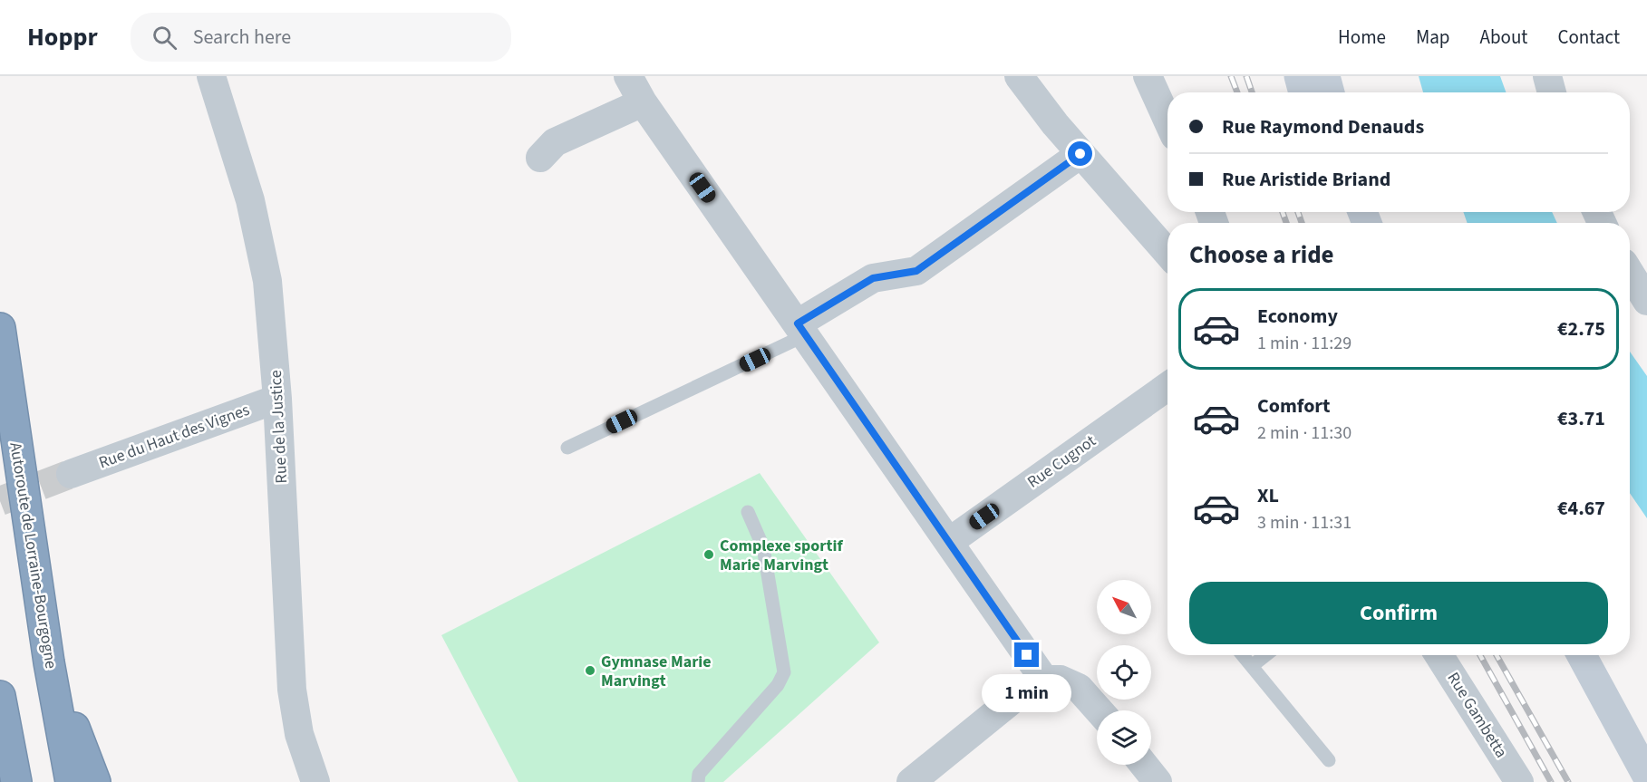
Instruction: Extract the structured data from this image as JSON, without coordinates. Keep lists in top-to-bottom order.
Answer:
{
  "streets": {
    "highway": ["Autoroute de Lorraine-Bourgogne"],
    "street": [
      "Rue de la Justice",
      "Rue du Haut des Vignes",
      "Rue Cugnot",
      "Rue Gambetta"
    ]
  },
  "crossings": [
    ["Rue de la Justice", "Rue du Haut des Vignes"]
  ],
  "places": ["Complexe sportif Marie Marvingt", "Gymnase Marie Marvingt"],
  "north": "top left",
  "page": {
    "header": "Hoppr",
    "search": "Search here",
    "nav": [
      "Home",
      "Map",
      "About",
      "Contact"
    ],
    "banner": ["Rue Raymond Denauds", "Rue Aristide Briand"],
    "heading": "Choose a ride",
    "list": [
      {
        "name": "Economy",
        "note": "1 min · 11:29",
        "value": "€2.75"
      },
      {
        "name": "Comfort",
        "note": "2 min · 11:30",
        "value": "€3.71"
      },
      {
        "name": "XL",
        "note": "3 min · 11:31",
        "value": "€4.67"
      }
    ],
    "buttons": "Confirm",
    "bubble": "1 min"
  }
}
